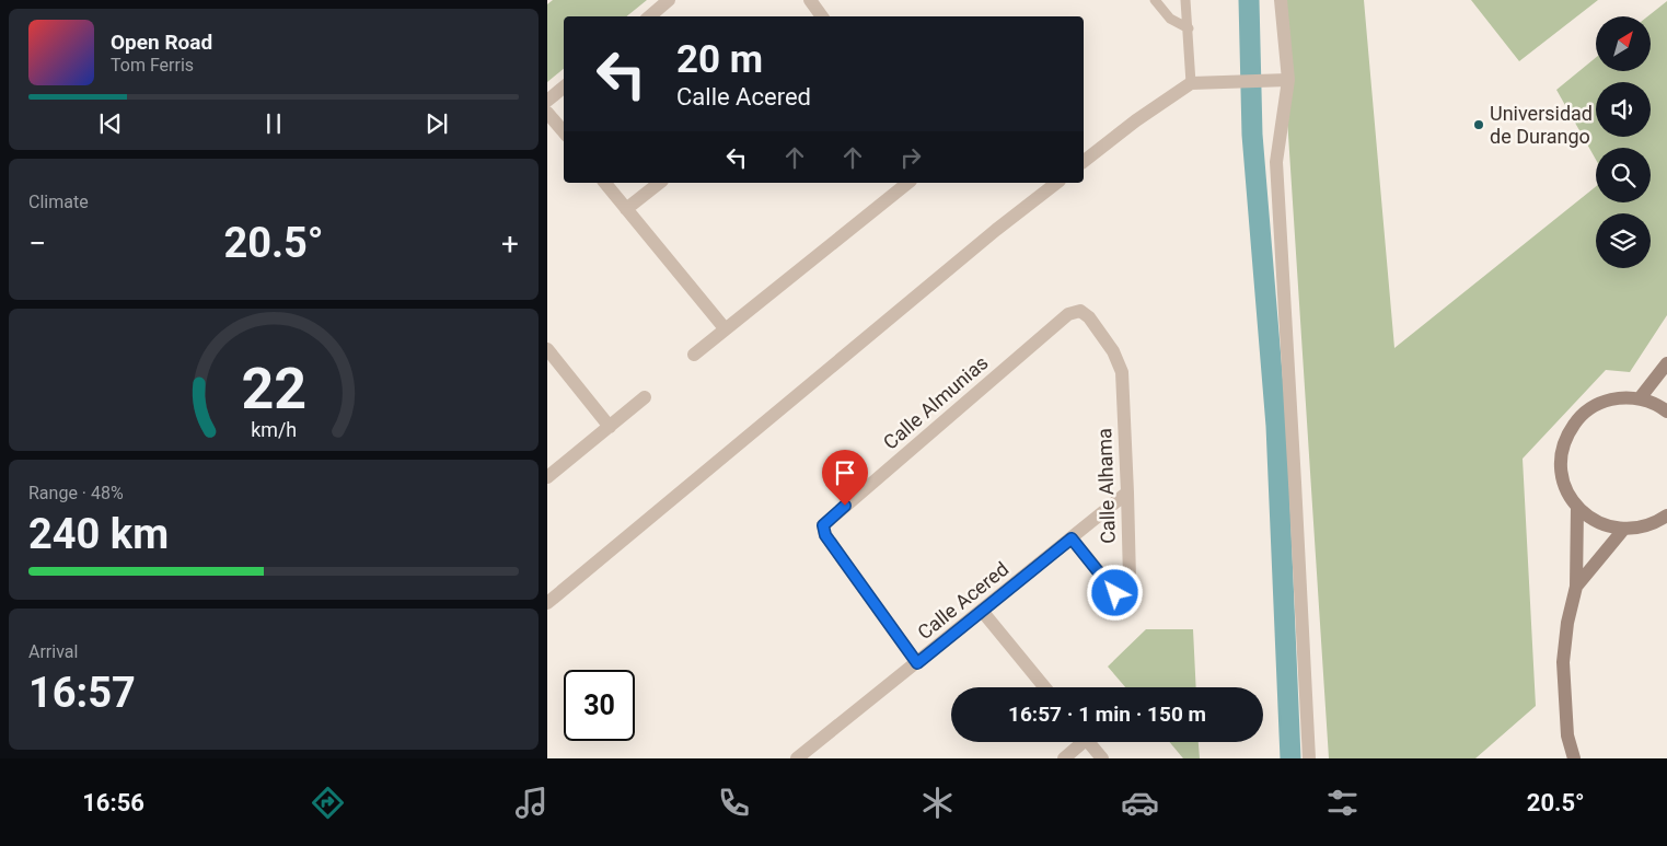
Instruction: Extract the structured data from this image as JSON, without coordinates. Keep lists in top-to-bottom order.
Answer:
{
  "streets": {
    "street": ["Calle Almunias", "Calle Alhama", "Calle Acered"]
  },
  "crossings": [
    ["Calle Almunias", "Calle Alhama"],
    ["Calle Almunias", "Calle Acered"],
    ["Calle Alhama", "Calle Acered"]
  ],
  "places": ["Universidad de Durango"],
  "north": "top right",
  "page": {
    "turn": ["20 m", "Calle Acered"],
    "song": ["Open Road", "Tom Ferris"],
    "tile": [
      "Climate",
      ["Range · 48%", "240 km"],
      ["Arrival", "16:57"]
    ],
    "heat": ["−", "20.5°", "+"],
    "limit": "30",
    "trip": "16:57 · 1 min · 150 m",
    "tabs": ["16:56", "20.5°"],
    "gauge": ["22", "km/h"]
  }
}
